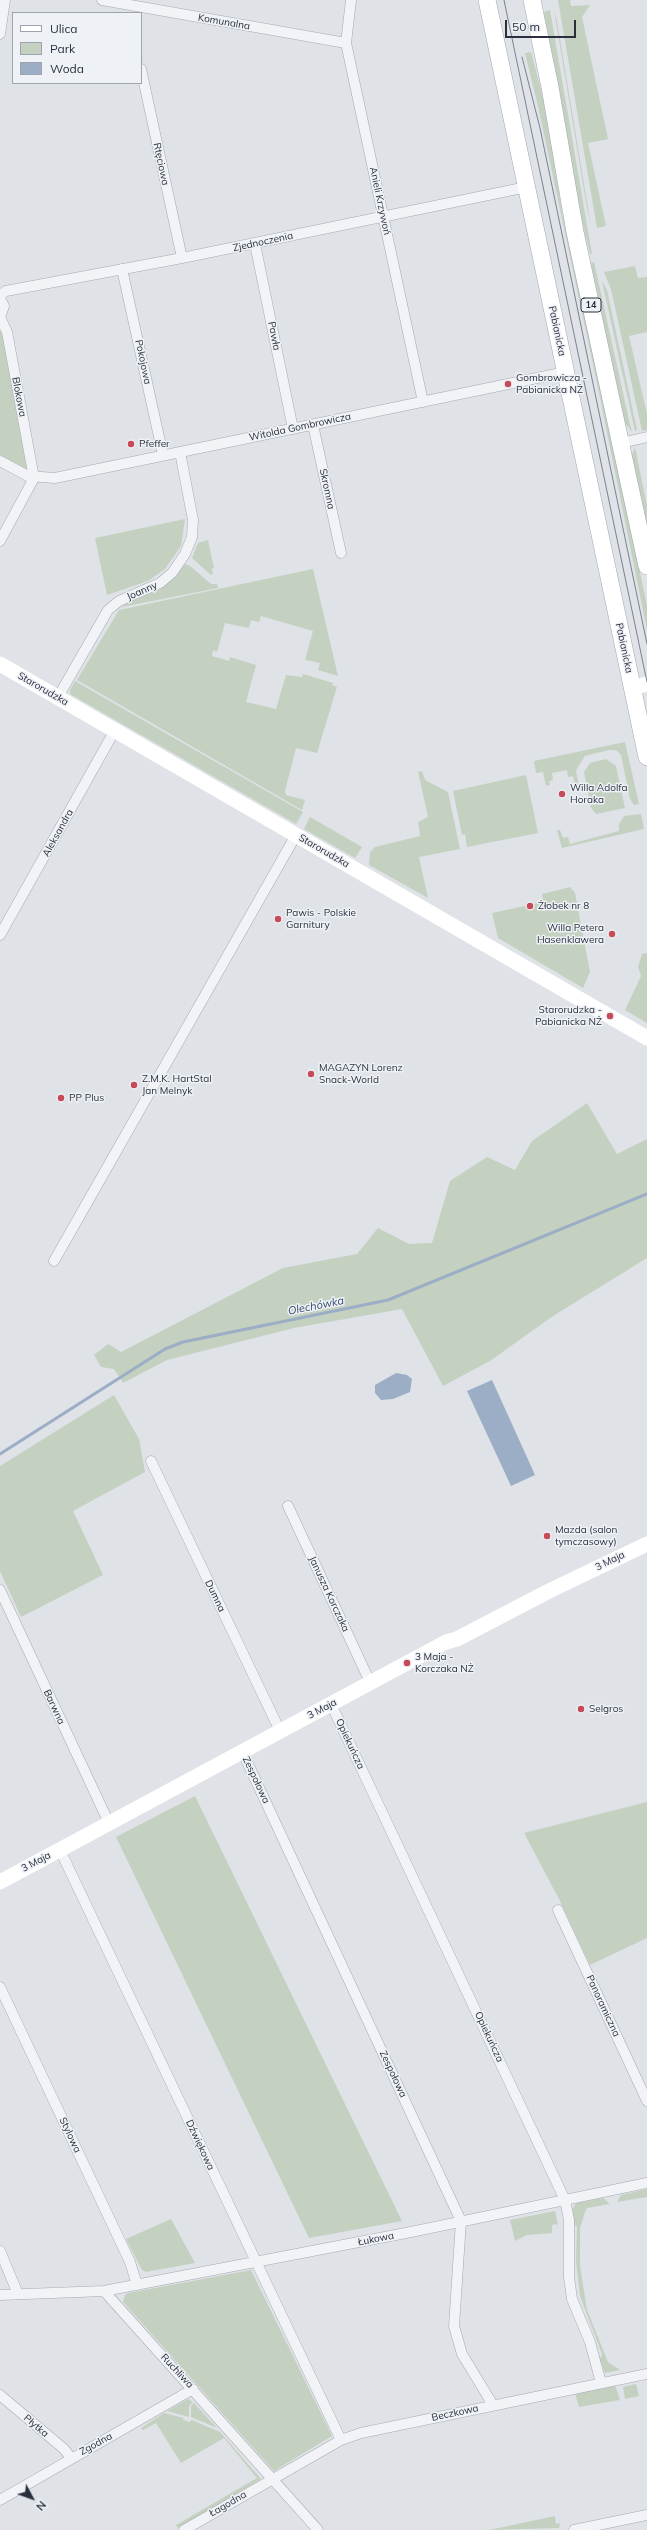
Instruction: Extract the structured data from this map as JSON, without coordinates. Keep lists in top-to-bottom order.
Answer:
{
  "streets": {
    "main road": ["14", "Pabianicka"],
    "street": [
      "Komunalna",
      "Rtęciowa",
      "Anieli Krzywoń",
      "Zjednoczenia",
      "Pawła",
      "Pokojowa",
      "Blokowa",
      "Witolda Gombrowicza",
      "Skromna",
      "Joanny",
      "Starorudzka",
      "Aleksandra",
      "3 Maja",
      "Janusza Korczaka",
      "Dumna",
      "Barwna",
      "Opiekuńcza",
      "Zespołowa",
      "Panoramiczna",
      "Stylowa",
      "Dźwiękowa",
      "Łukowa",
      "Ruchliwa",
      "Beczkowa",
      "Płytka",
      "Zgodna",
      "Łagodna"
    ]
  },
  "crossings": [
    ["Komunalna", "Anieli Krzywoń"],
    ["Rtęciowa", "Zjednoczenia"],
    ["Anieli Krzywoń", "Zjednoczenia"],
    ["Anieli Krzywoń", "Witolda Gombrowicza"],
    ["Zjednoczenia", "Pabianicka"],
    ["Zjednoczenia", "Pawła"],
    ["Zjednoczenia", "Pokojowa"],
    ["Pabianicka", "Witolda Gombrowicza"],
    ["Pawła", "Witolda Gombrowicza"],
    ["Pokojowa", "Witolda Gombrowicza"],
    ["Blokowa", "Witolda Gombrowicza"],
    ["Witolda Gombrowicza", "Skromna"],
    ["Witolda Gombrowicza", "Joanny"],
    ["Joanny", "Starorudzka"],
    ["Starorudzka", "Aleksandra"],
    ["3 Maja", "Janusza Korczaka"],
    ["3 Maja", "Dumna"],
    ["3 Maja", "Barwna"],
    ["3 Maja", "Opiekuńcza"],
    ["3 Maja", "Zespołowa"],
    ["3 Maja", "Dźwiękowa"],
    ["Opiekuńcza", "Łukowa"],
    ["Opiekuńcza", "Beczkowa"],
    ["Zespołowa", "Łukowa"],
    ["Zespołowa", "Beczkowa"],
    ["Stylowa", "Łukowa"],
    ["Dźwiękowa", "Łukowa"],
    ["Dźwiękowa", "Beczkowa"],
    ["Łukowa", "Ruchliwa"],
    ["Ruchliwa", "Beczkowa"],
    ["Ruchliwa", "Zgodna"],
    ["Ruchliwa", "Łagodna"],
    ["Beczkowa", "Łagodna"],
    ["Płytka", "Zgodna"]
  ],
  "water": ["Olechówka"],
  "places": [
    "Gombrowicza - Pabianicka NŻ",
    "Pfeffer",
    "Willa Adolfa Horaka",
    "Żłobek nr 8",
    "Pawis - Polskie Garnitury",
    "Willa Petera Hasenklawera",
    "Starorudzka - Pabianicka NŻ",
    "MAGAZYN Lorenz Snack-World",
    "Z.M.K. HartStal Jan Melnyk",
    "PP Plus",
    "Mazda (salon tymczasowy)",
    "3 Maja - Korczaka NŻ",
    "Selgros"
  ],
  "legend": ["Ulica", "Park", "Woda"],
  "scale_bar": "50 m",
  "north": "bottom right"
}
